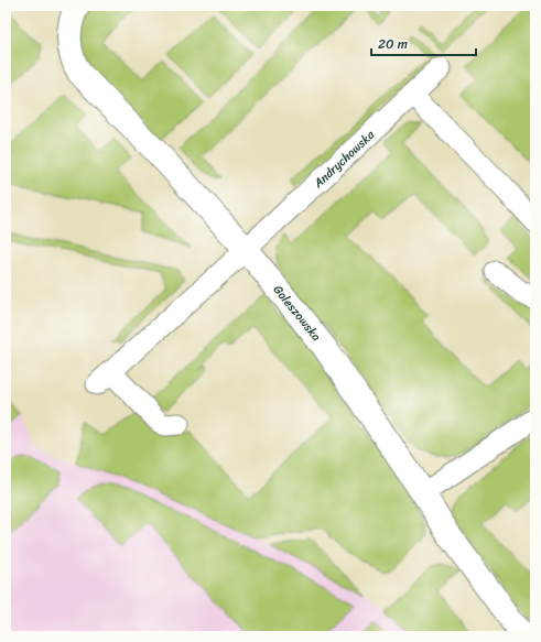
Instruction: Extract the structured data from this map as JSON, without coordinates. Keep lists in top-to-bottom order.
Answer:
{
  "streets": {
    "street": ["Goleszowska"],
    "lane": ["Andrychowska"]
  },
  "crossings": [
    ["Andrychowska", "Goleszowska"]
  ],
  "scale_bar": "20 m"
}
